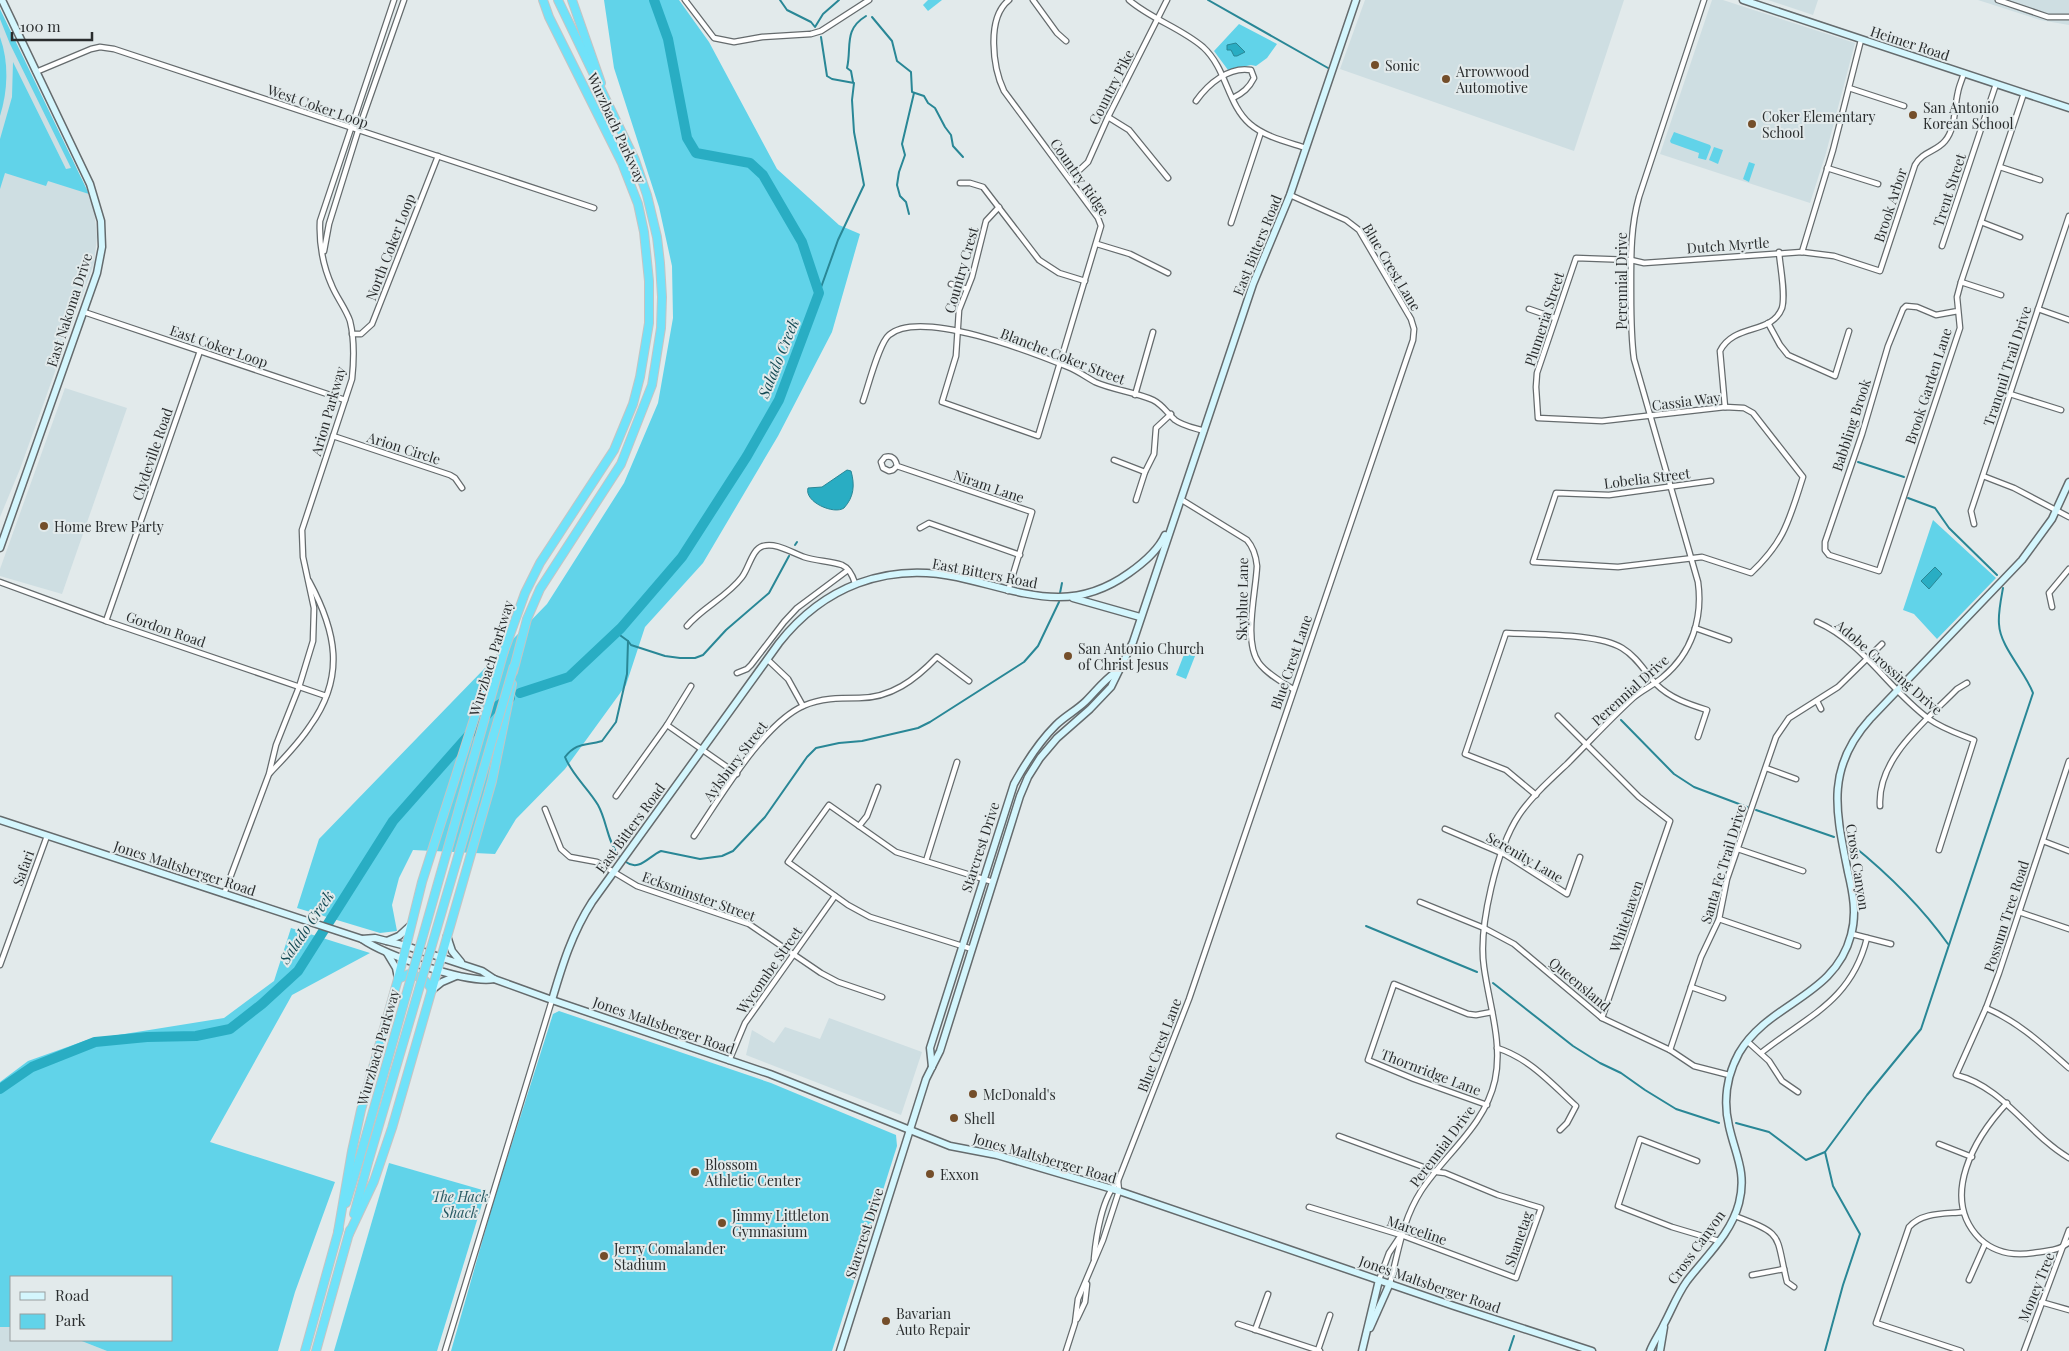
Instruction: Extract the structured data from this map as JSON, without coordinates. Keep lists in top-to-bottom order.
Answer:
{
  "streets": {
    "highway": ["Wurzbach Parkway"],
    "main road": [
      "Heimer Road",
      "East Bitters Road",
      "East Nakoma Drive",
      "Starcrest Drive",
      "Cross Canyon",
      "Jones Maltsberger Road"
    ],
    "street": [
      "Country Pike",
      "West Coker Loop",
      "Country Ridge",
      "Trent Street",
      "Brook Arbor",
      "Dutch Myrtle",
      "North Coker Loop",
      "Blue Crest Lane",
      "Country Crest",
      "Perennial Drive",
      "Plumeria Street",
      "East Coker Loop",
      "Blanche Coker Street",
      "Tranquil Trail Drive",
      "Brook Garden Lane",
      "Cassia Way",
      "Arion Parkway",
      "Babbling Brook",
      "Arion Circle",
      "Clydeville Road",
      "Lobelia Street",
      "Niram Lane",
      "Skyblue Lane",
      "Gordon Road",
      "Adobe Crossing Drive",
      "Aylsbury Street",
      "Serenity Lane",
      "Santa Fe Trail Drive",
      "Safari",
      "Ecksminster Street",
      "Whitehaven",
      "Possum Tree Road",
      "Wycombe Street",
      "Queensland",
      "Thornridge Lane",
      "Marceline",
      "Shanetag",
      "Money Tree"
    ]
  },
  "crossings": [
    ["Heimer Road", "Trent Street"],
    ["Heimer Road", "Brook Arbor"],
    ["Heimer Road", "Brook Garden Lane"],
    ["Country Pike", "Country Ridge"],
    ["West Coker Loop", "North Coker Loop"],
    ["West Coker Loop", "East Nakoma Drive"],
    ["West Coker Loop", "Arion Parkway"],
    ["Country Ridge", "Country Crest"],
    ["Country Ridge", "Blanche Coker Street"],
    ["Brook Arbor", "Dutch Myrtle"],
    ["East Bitters Road", "Blue Crest Lane"],
    ["East Bitters Road", "Blanche Coker Street"],
    ["East Bitters Road", "Skyblue Lane"],
    ["East Bitters Road", "Starcrest Drive"],
    ["East Bitters Road", "Jones Maltsberger Road"],
    ["East Bitters Road", "Ecksminster Street"],
    ["Dutch Myrtle", "Perennial Drive"],
    ["Dutch Myrtle", "Plumeria Street"],
    ["North Coker Loop", "Arion Parkway"],
    ["Blue Crest Lane", "Skyblue Lane"],
    ["Blue Crest Lane", "Jones Maltsberger Road"],
    ["Country Crest", "Blanche Coker Street"],
    ["Perennial Drive", "Cassia Way"],
    ["Perennial Drive", "Lobelia Street"],
    ["Perennial Drive", "Serenity Lane"],
    ["Perennial Drive", "Jones Maltsberger Road"],
    ["Perennial Drive", "Whitehaven"],
    ["Perennial Drive", "Queensland"],
    ["Perennial Drive", "Thornridge Lane"],
    ["Perennial Drive", "Marceline"],
    ["Perennial Drive", "Shanetag"],
    ["East Nakoma Drive", "East Coker Loop"],
    ["Plumeria Street", "Cassia Way"],
    ["East Coker Loop", "Arion Parkway"],
    ["East Coker Loop", "Clydeville Road"],
    ["Brook Garden Lane", "Babbling Brook"],
    ["Cassia Way", "Lobelia Street"],
    ["Arion Parkway", "Arion Circle"],
    ["Arion Parkway", "Gordon Road"],
    ["Arion Parkway", "Jones Maltsberger Road"],
    ["Clydeville Road", "Gordon Road"],
    ["Skyblue Lane", "Starcrest Drive"],
    ["Adobe Crossing Drive", "Santa Fe Trail Drive"],
    ["Adobe Crossing Drive", "Cross Canyon"],
    ["Starcrest Drive", "Jones Maltsberger Road"],
    ["Santa Fe Trail Drive", "Queensland"],
    ["Cross Canyon", "Queensland"],
    ["Safari", "Jones Maltsberger Road"],
    ["Jones Maltsberger Road", "Wycombe Street"],
    ["Ecksminster Street", "Wycombe Street"],
    ["Whitehaven", "Queensland"],
    ["Marceline", "Shanetag"]
  ],
  "water": ["Salado Creek"],
  "parks": ["The Hack Shack"],
  "places": [
    "Sonic",
    "Arrowwood Automotive",
    "San Antonio Korean School",
    "Coker Elementary School",
    "Home Brew Party",
    "San Antonio Church of Christ Jesus",
    "McDonald's",
    "Shell",
    "Blossom Athletic Center",
    "Exxon",
    "Jimmy Littleton Gymnasium",
    "Jerry Comalander Stadium",
    "Bavarian Auto Repair"
  ],
  "legend": ["Road", "Park"],
  "scale_bar": "100 m"
}
